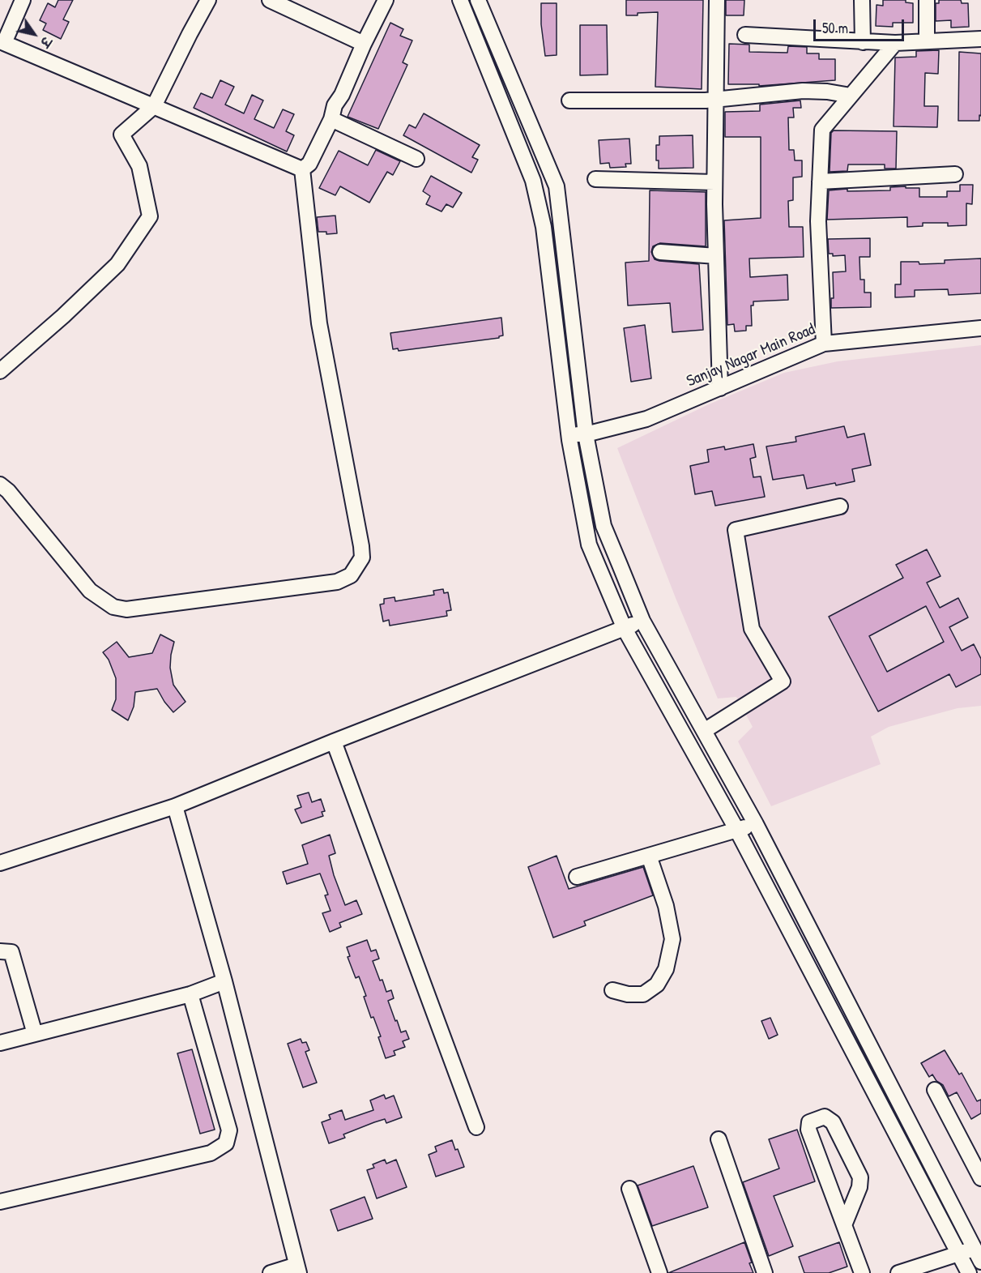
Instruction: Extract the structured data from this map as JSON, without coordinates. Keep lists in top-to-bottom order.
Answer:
{
  "streets": {
    "street": ["Sanjay Nagar Main Road"]
  },
  "scale_bar": "50 m",
  "north": "bottom right"
}
